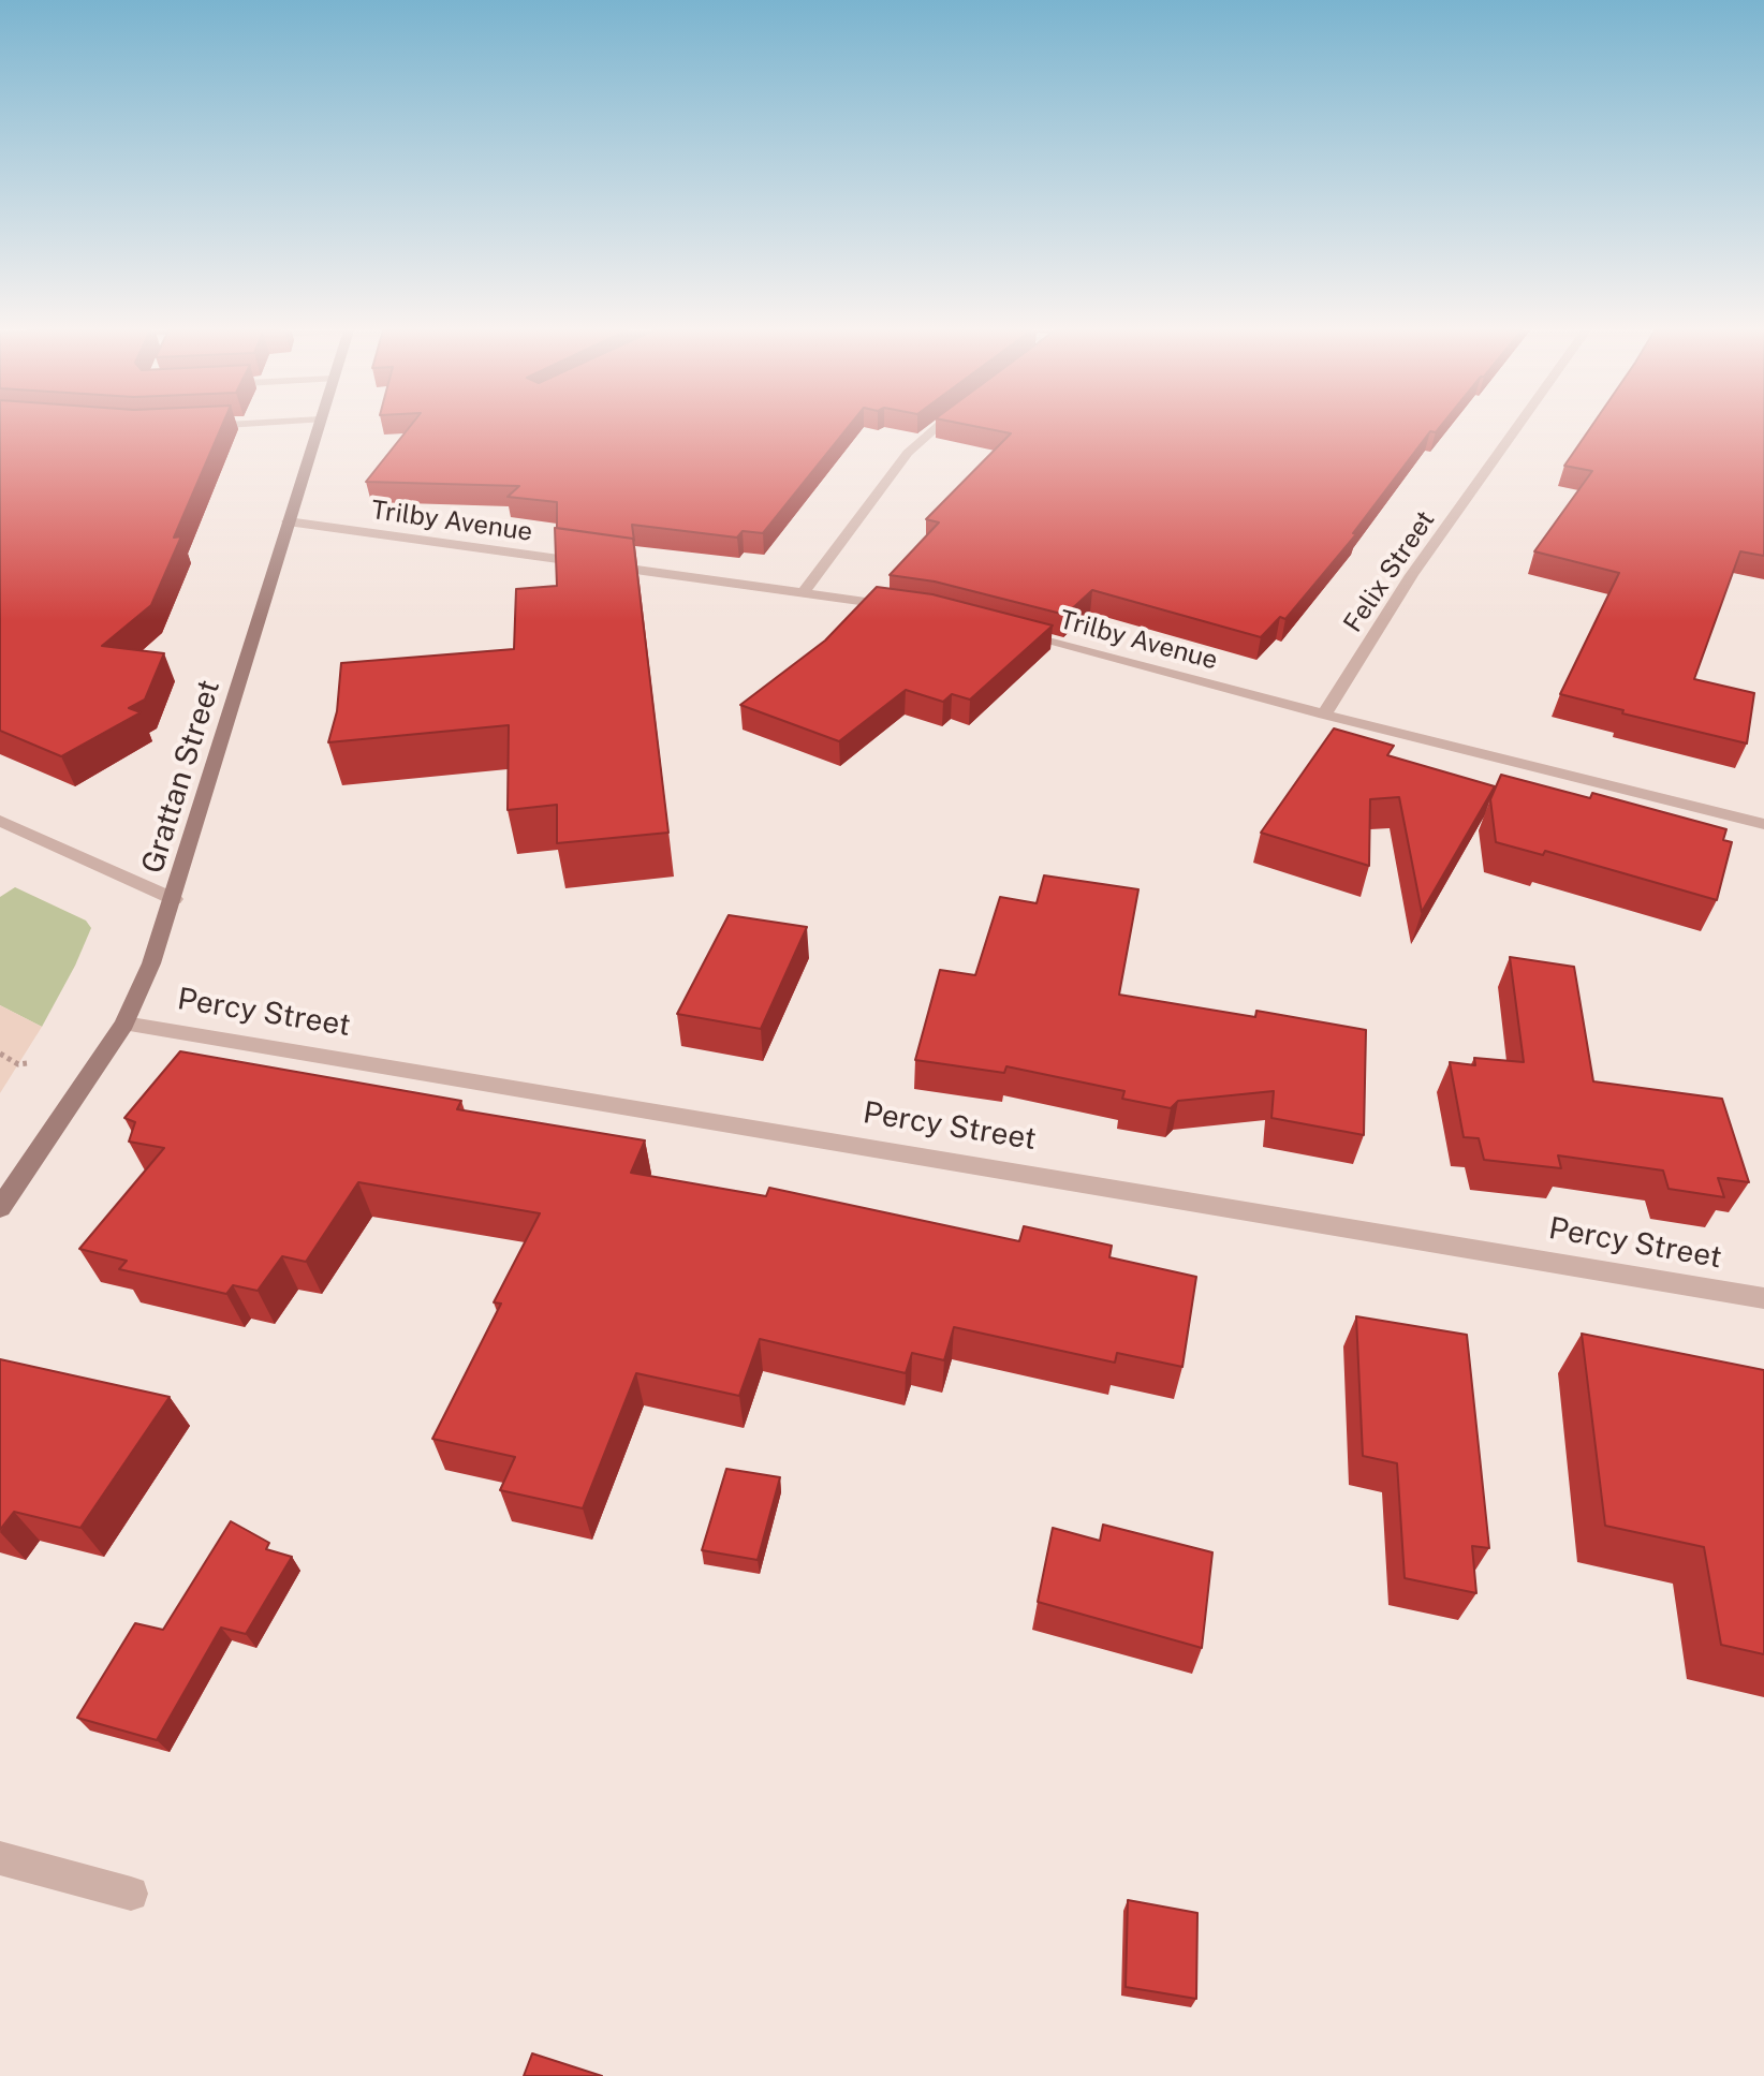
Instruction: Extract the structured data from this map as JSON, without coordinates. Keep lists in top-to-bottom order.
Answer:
{
  "streets": {
    "main road": ["Grattan Street"],
    "street": ["Trilby Avenue", "Felix Street", "Percy Street"]
  },
  "crossings": [
    ["Trilby Avenue", "Felix Street"],
    ["Trilby Avenue", "Grattan Street"],
    ["Grattan Street", "Percy Street"]
  ]
}
